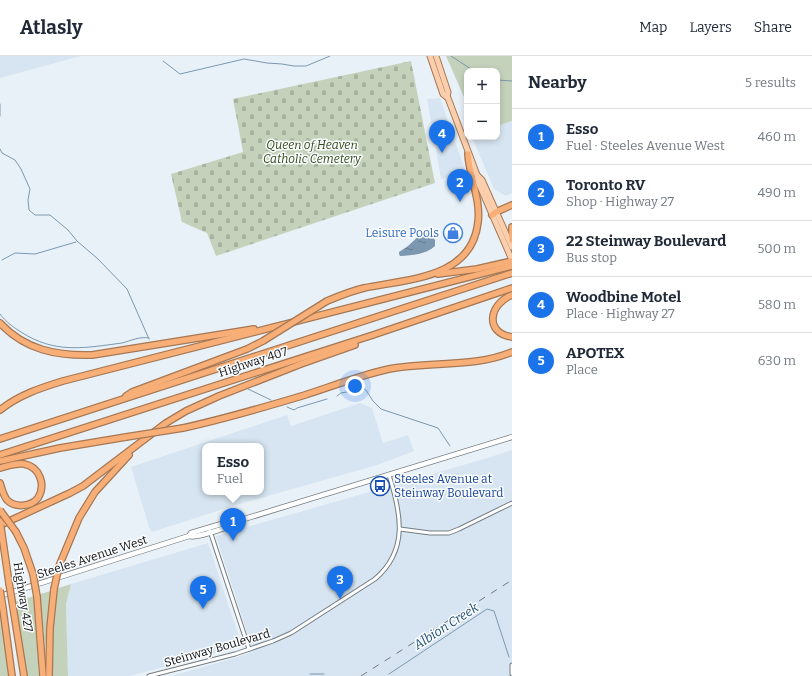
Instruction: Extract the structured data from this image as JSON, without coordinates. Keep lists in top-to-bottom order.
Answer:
{
  "streets": {
    "highway": ["Highway 407", "Highway 427"],
    "main road": ["Steeles Avenue West"],
    "street": ["Steinway Boulevard"]
  },
  "crossings": [
    ["Steeles Avenue West", "Steinway Boulevard"]
  ],
  "water": ["Albion Creek"],
  "parks": ["Queen of Heaven Catholic Cemetery"],
  "places": {
    "shop": ["Leisure Pools"],
    "bus stop": ["Steeles Avenue at Steinway Boulevard"]
  },
  "page": {
    "header": "Atlasly",
    "nav": ["Map", "Layers", "Share"],
    "heading": ["Nearby", "5 results"],
    "map_buttons": ["+", "−"],
    "list": [
      {
        "mark": "1",
        "name": "Esso",
        "note": "Fuel · Steeles Avenue West",
        "value": "460 m"
      },
      {
        "mark": "2",
        "name": "Toronto RV",
        "note": "Shop · Highway 27",
        "value": "490 m"
      },
      {
        "mark": "3",
        "name": "22 Steinway Boulevard",
        "note": "Bus stop",
        "value": "500 m"
      },
      {
        "mark": "4",
        "name": "Woodbine Motel",
        "note": "Place · Highway 27",
        "value": "580 m"
      },
      {
        "mark": "5",
        "name": "APOTEX",
        "note": "Place",
        "value": "630 m"
      }
    ],
    "pins": [
      "4",
      "2",
      "1",
      "3",
      "5"
    ],
    "popup": ["Esso", "Fuel"]
  }
}
